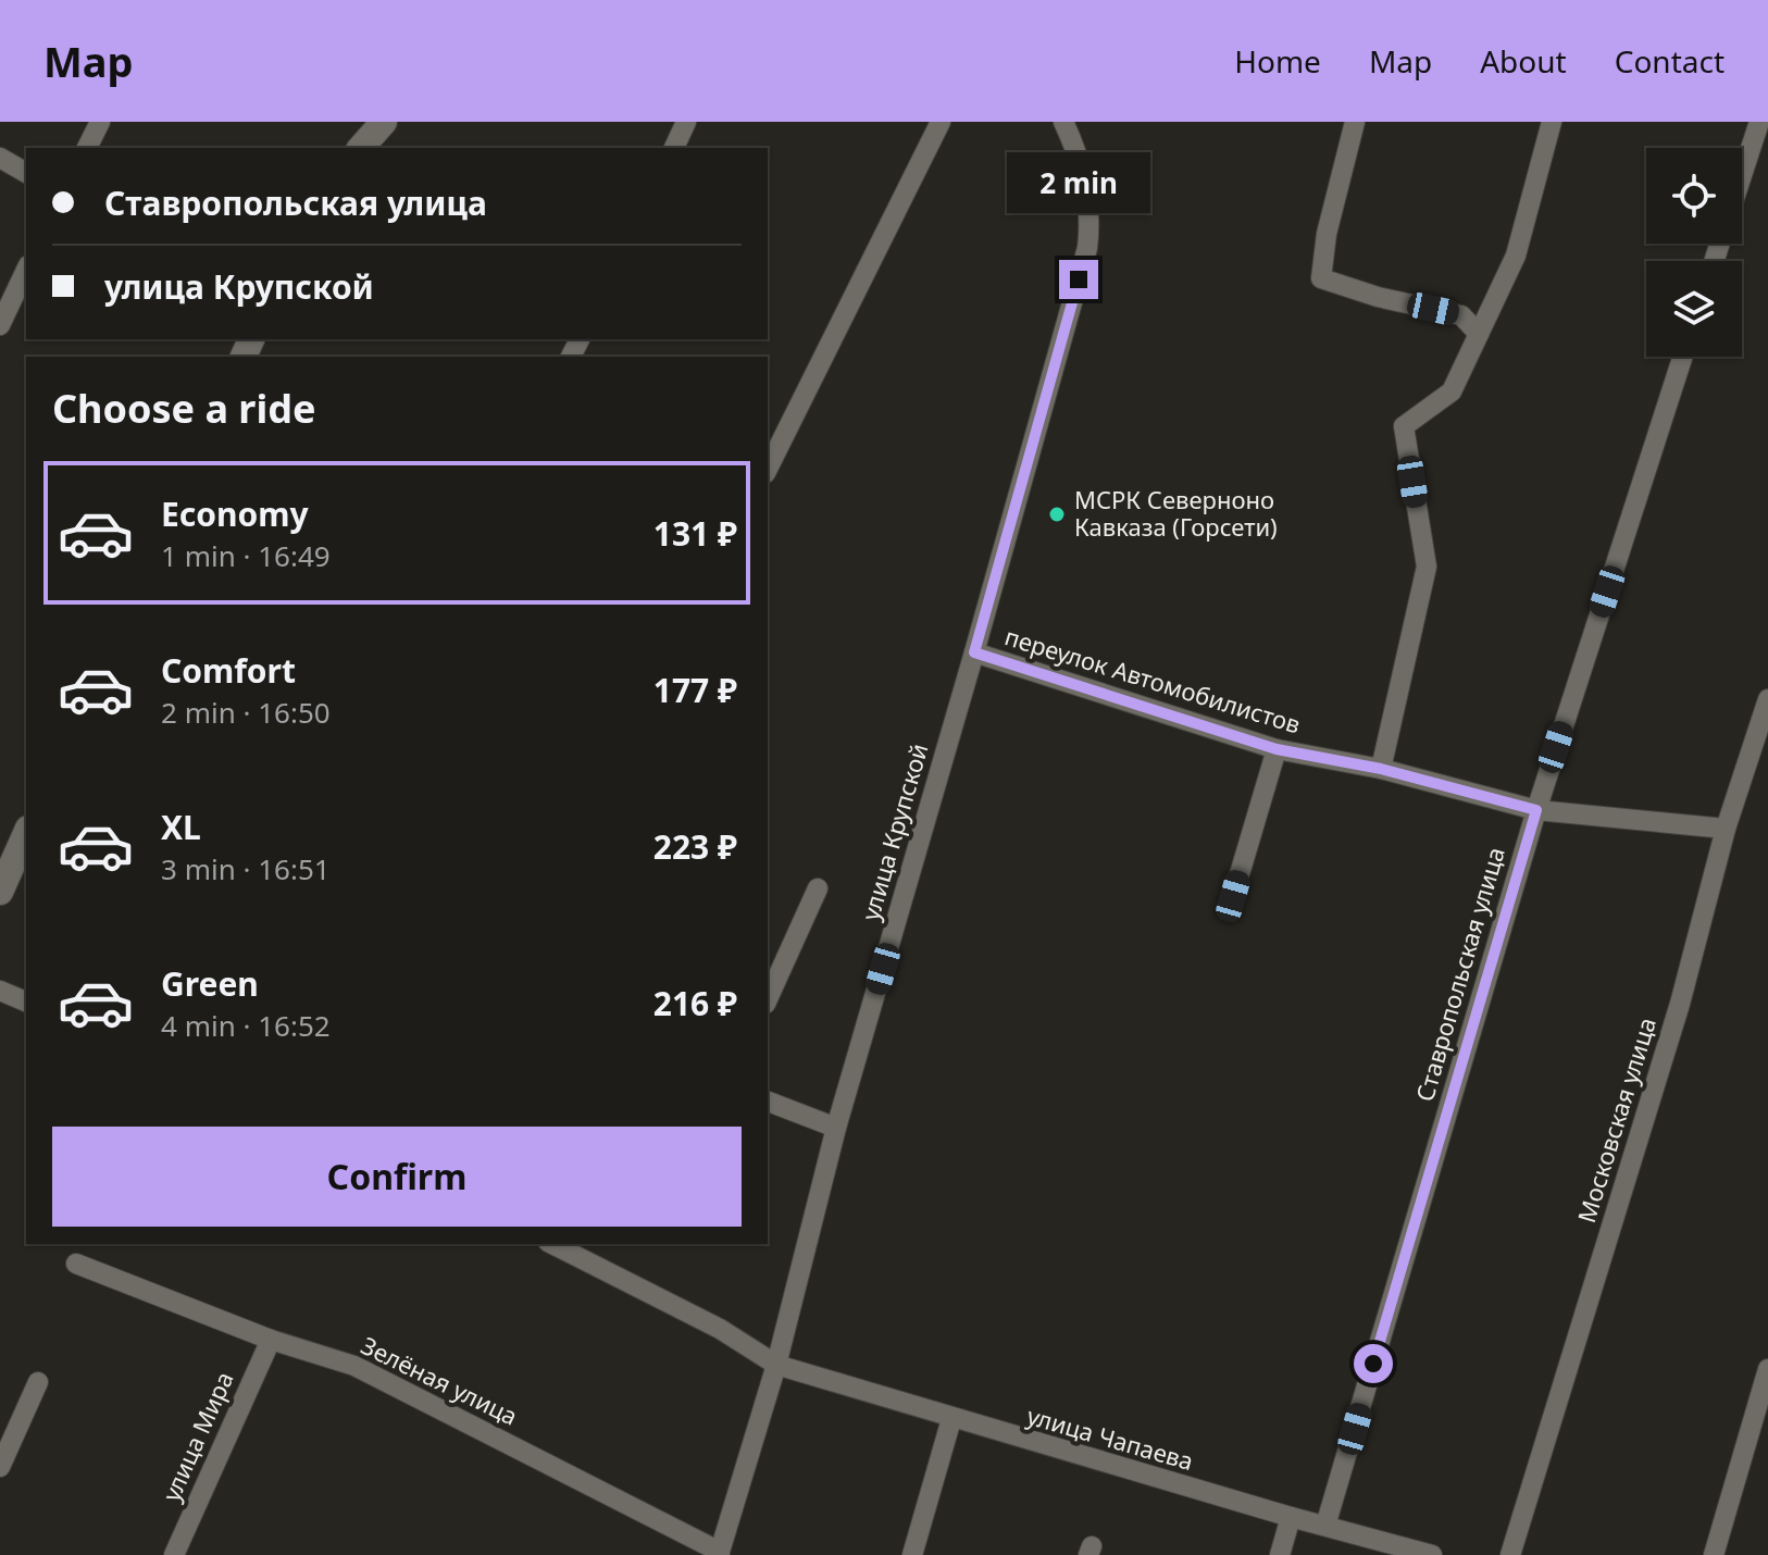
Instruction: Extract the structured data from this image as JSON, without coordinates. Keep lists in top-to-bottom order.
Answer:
{
  "streets": {
    "street": [
      "переулок Автомобилистов",
      "улица Крупской",
      "Ставропольская улица",
      "Московская улица",
      "Зелёная улица",
      "улица Мира",
      "улица Чапаева"
    ]
  },
  "crossings": [
    ["переулок Автомобилистов", "улица Крупской"],
    ["переулок Автомобилистов", "Ставропольская улица"],
    ["переулок Автомобилистов", "Московская улица"],
    ["улица Крупской", "Зелёная улица"],
    ["улица Крупской", "улица Чапаева"],
    ["Ставропольская улица", "улица Чапаева"],
    ["Зелёная улица", "улица Мира"]
  ],
  "places": ["МСРК Северноно Кавказа (Горсети)"],
  "page": {
    "header": "Map",
    "nav": [
      "Home",
      "Map",
      "About",
      "Contact"
    ],
    "banner": ["Ставропольская улица", "улица Крупской"],
    "bubble": "2 min",
    "heading": "Choose a ride",
    "list": [
      {
        "name": "Economy",
        "note": "1 min · 16:49",
        "value": "131 ₽"
      },
      {
        "name": "Comfort",
        "note": "2 min · 16:50",
        "value": "177 ₽"
      },
      {
        "name": "XL",
        "note": "3 min · 16:51",
        "value": "223 ₽"
      },
      {
        "name": "Green",
        "note": "4 min · 16:52",
        "value": "216 ₽"
      }
    ],
    "buttons": "Confirm"
  }
}
